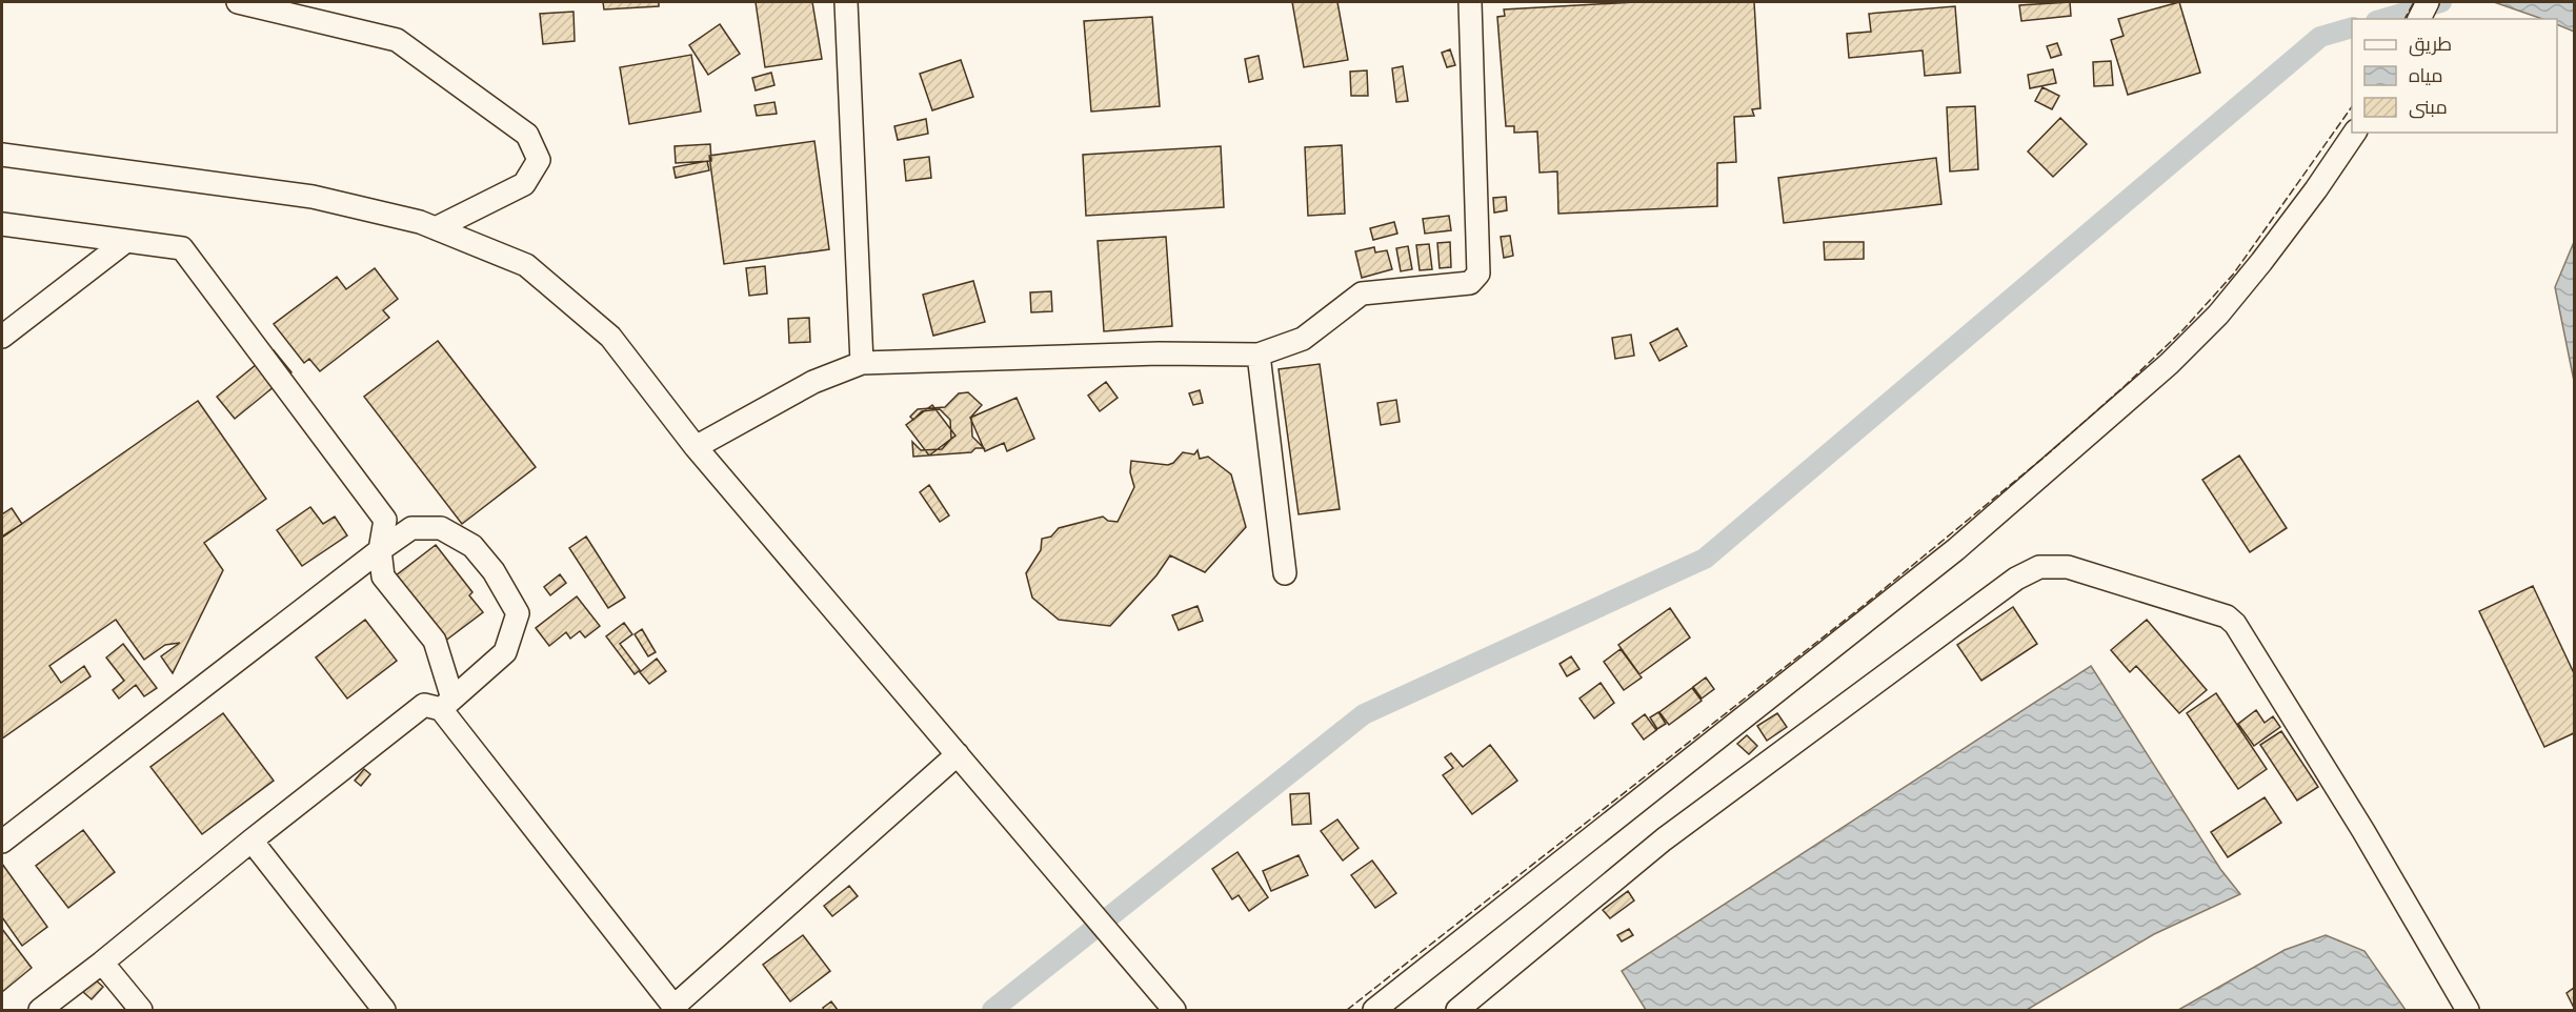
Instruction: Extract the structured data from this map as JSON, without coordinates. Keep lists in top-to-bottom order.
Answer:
{
  "legend": ["طريق", "مياه", "مبنى"]
}
